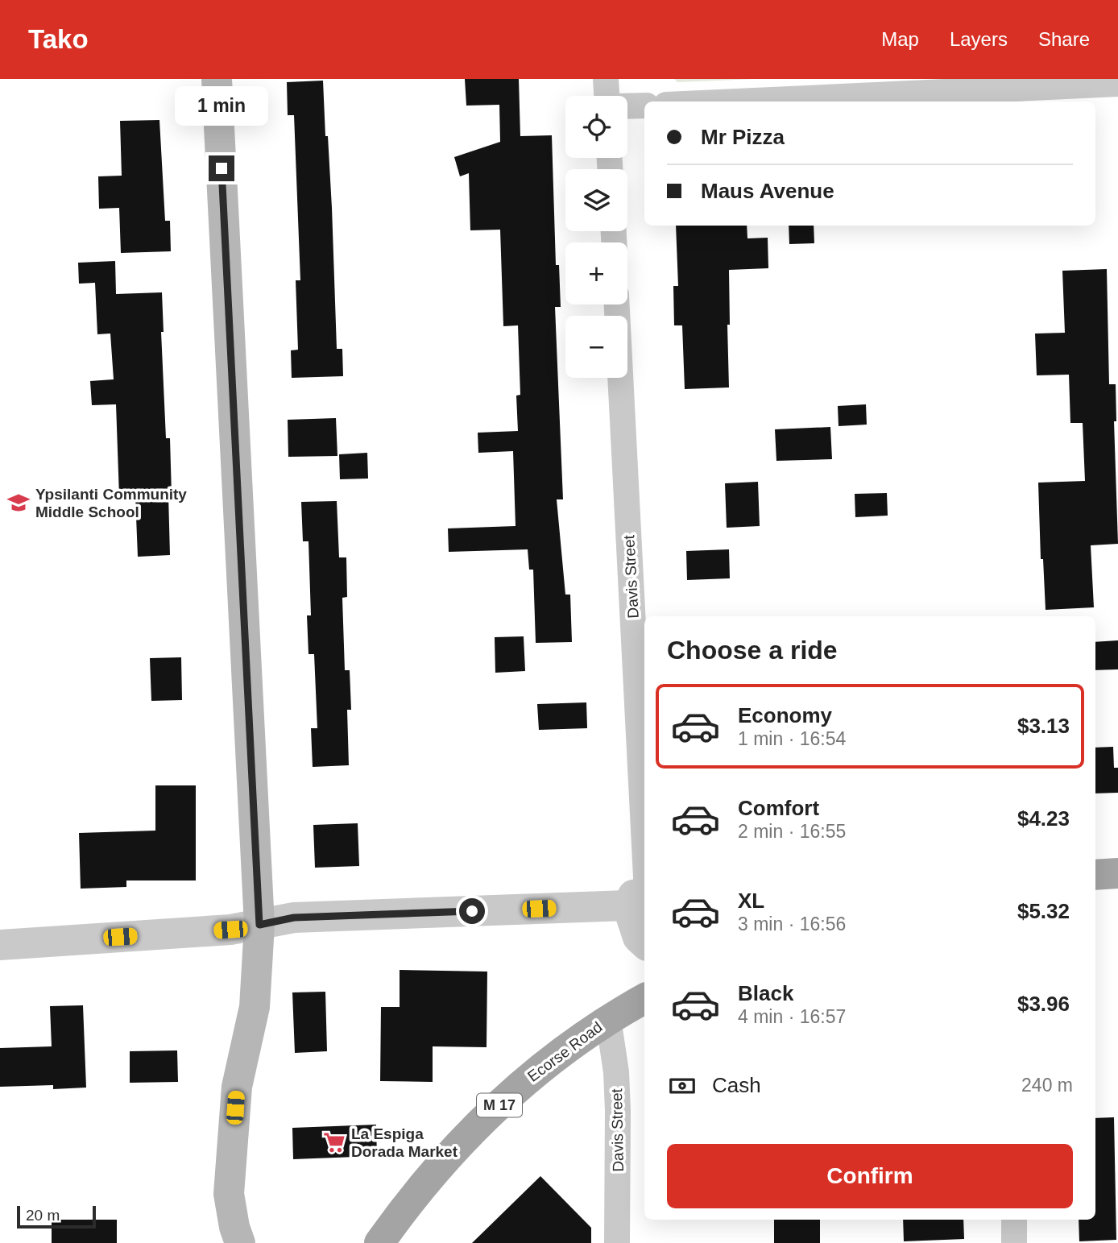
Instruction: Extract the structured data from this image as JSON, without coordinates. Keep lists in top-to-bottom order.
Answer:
{
  "streets": {
    "main road": ["Ecorse Road", "M 17"],
    "street": ["Davis Street"]
  },
  "crossings": [
    ["Davis Street", "Ecorse Road"]
  ],
  "places": {
    "school or university": ["Ypsilanti Community Middle School"],
    "supermarket": ["La Espiga Dorada Market"]
  },
  "scale_bar": "20 m",
  "page": {
    "header": "Tako",
    "nav": ["Map", "Layers", "Share"],
    "bubble": "1 min",
    "map_buttons": ["+", "−"],
    "banner": ["Mr Pizza", "Maus Avenue"],
    "heading": "Choose a ride",
    "list": [
      {
        "name": "Economy",
        "note": "1 min · 16:54",
        "value": "$3.13"
      },
      {
        "name": "Comfort",
        "note": "2 min · 16:55",
        "value": "$4.23"
      },
      {
        "name": "XL",
        "note": "3 min · 16:56",
        "value": "$5.32"
      },
      {
        "name": "Black",
        "note": "4 min · 16:57",
        "value": "$3.96"
      }
    ],
    "pay": ["Cash", "240 m"],
    "buttons": "Confirm",
    "scale": "20 m"
  }
}
